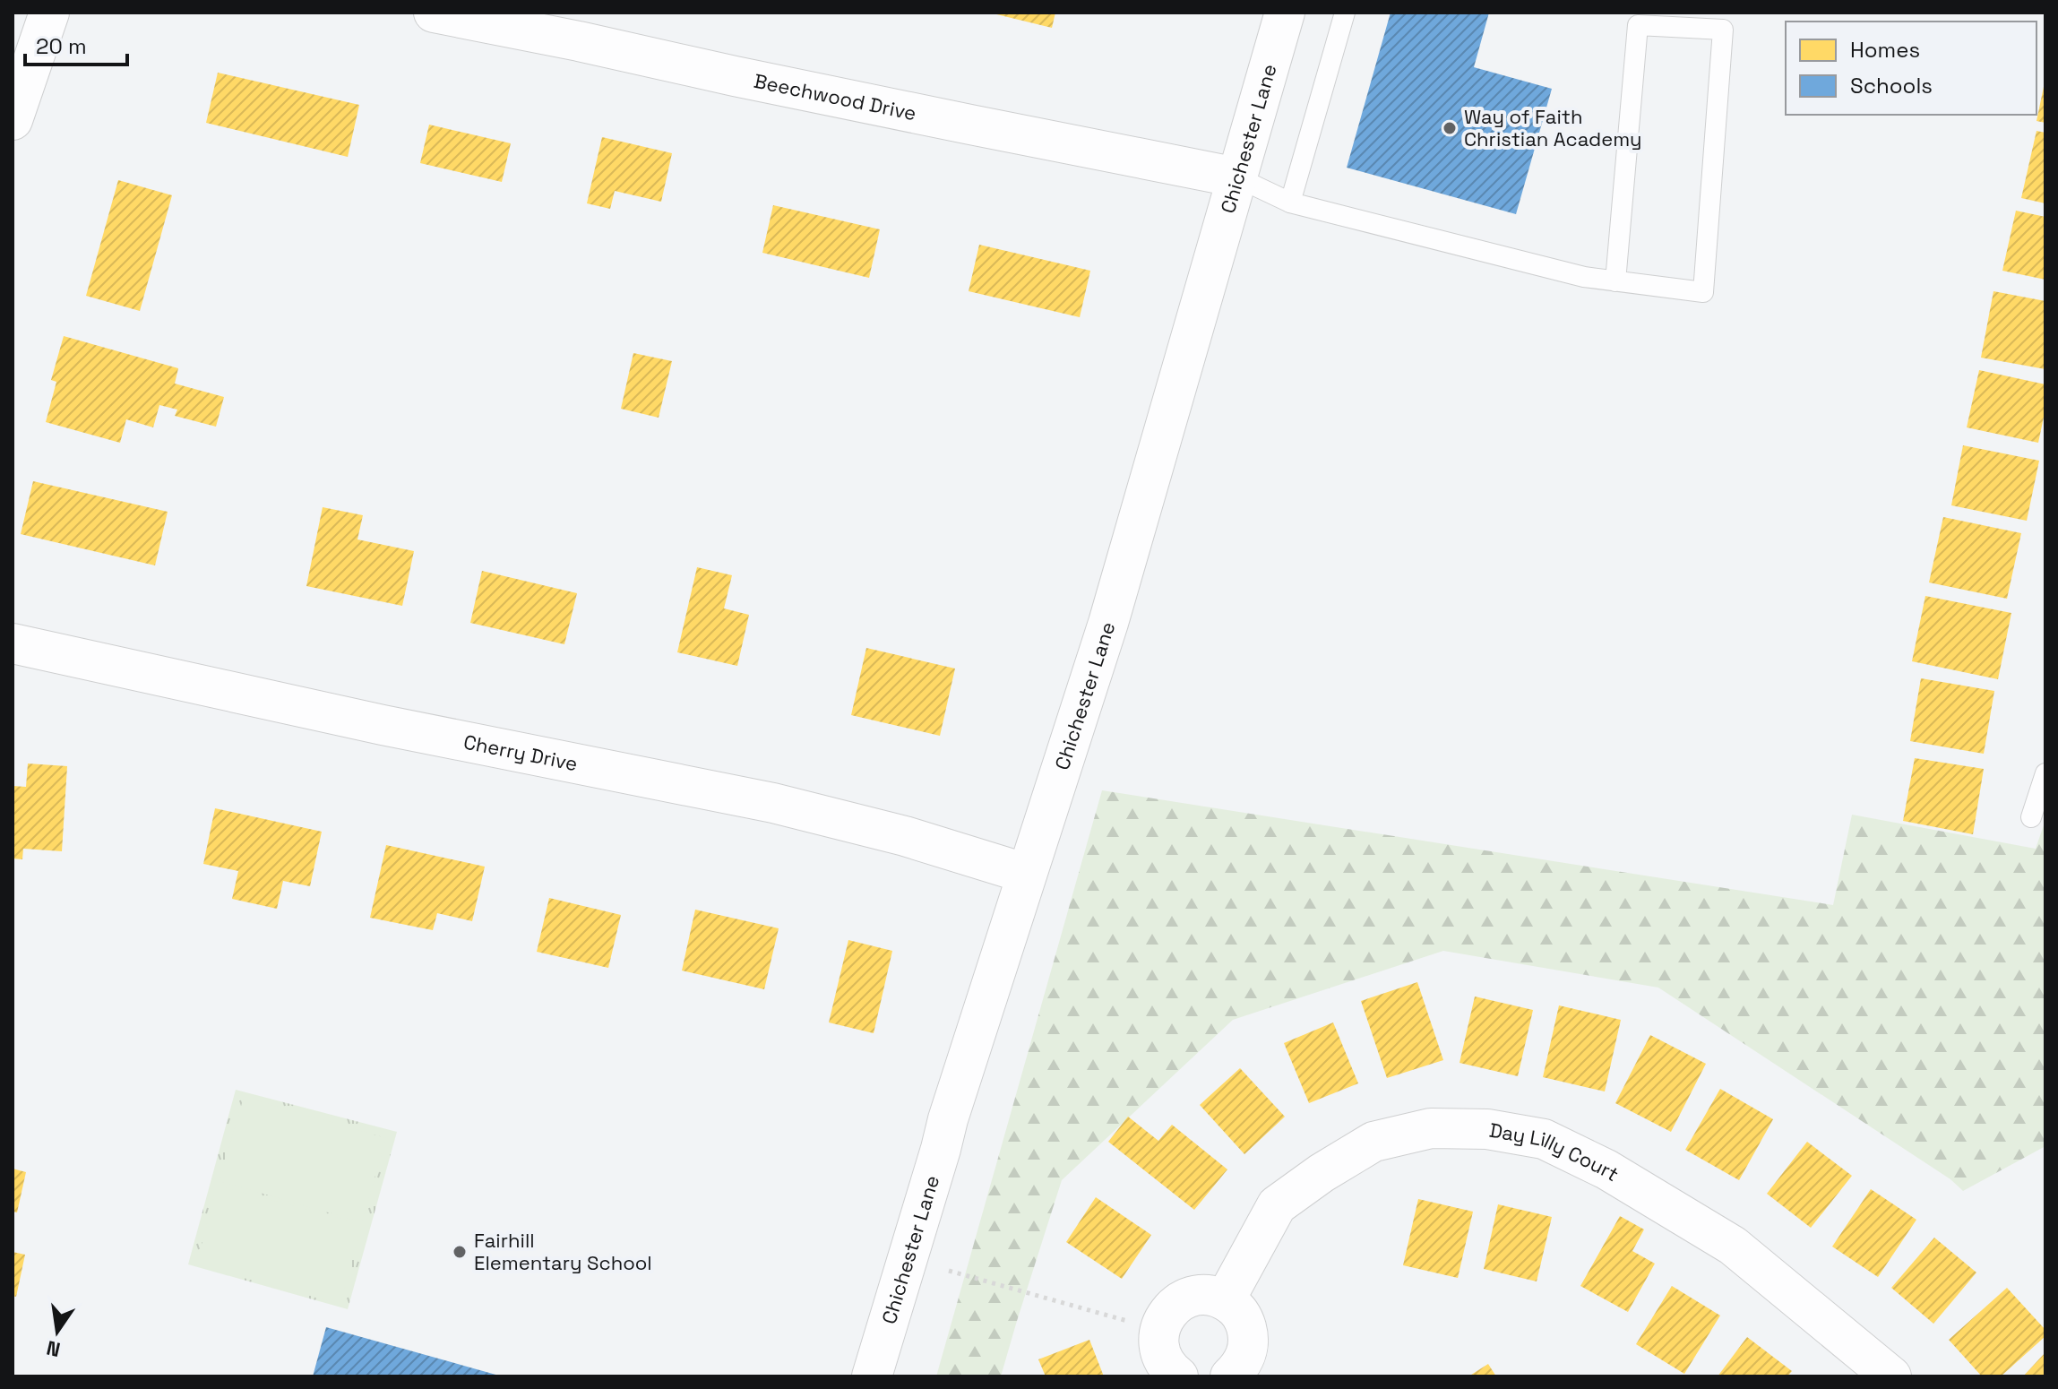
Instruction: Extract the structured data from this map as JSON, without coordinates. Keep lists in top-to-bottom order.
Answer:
{
  "streets": {
    "street": [
      "Beechwood Drive",
      "Chichester Lane",
      "Cherry Drive",
      "Day Lilly Court"
    ]
  },
  "crossings": [
    ["Beechwood Drive", "Chichester Lane"],
    ["Chichester Lane", "Cherry Drive"]
  ],
  "places": ["Way of Faith Christian Academy", "Fairhill Elementary School"],
  "legend": ["Homes", "Schools"],
  "scale_bar": "20 m",
  "north": "bottom"
}
